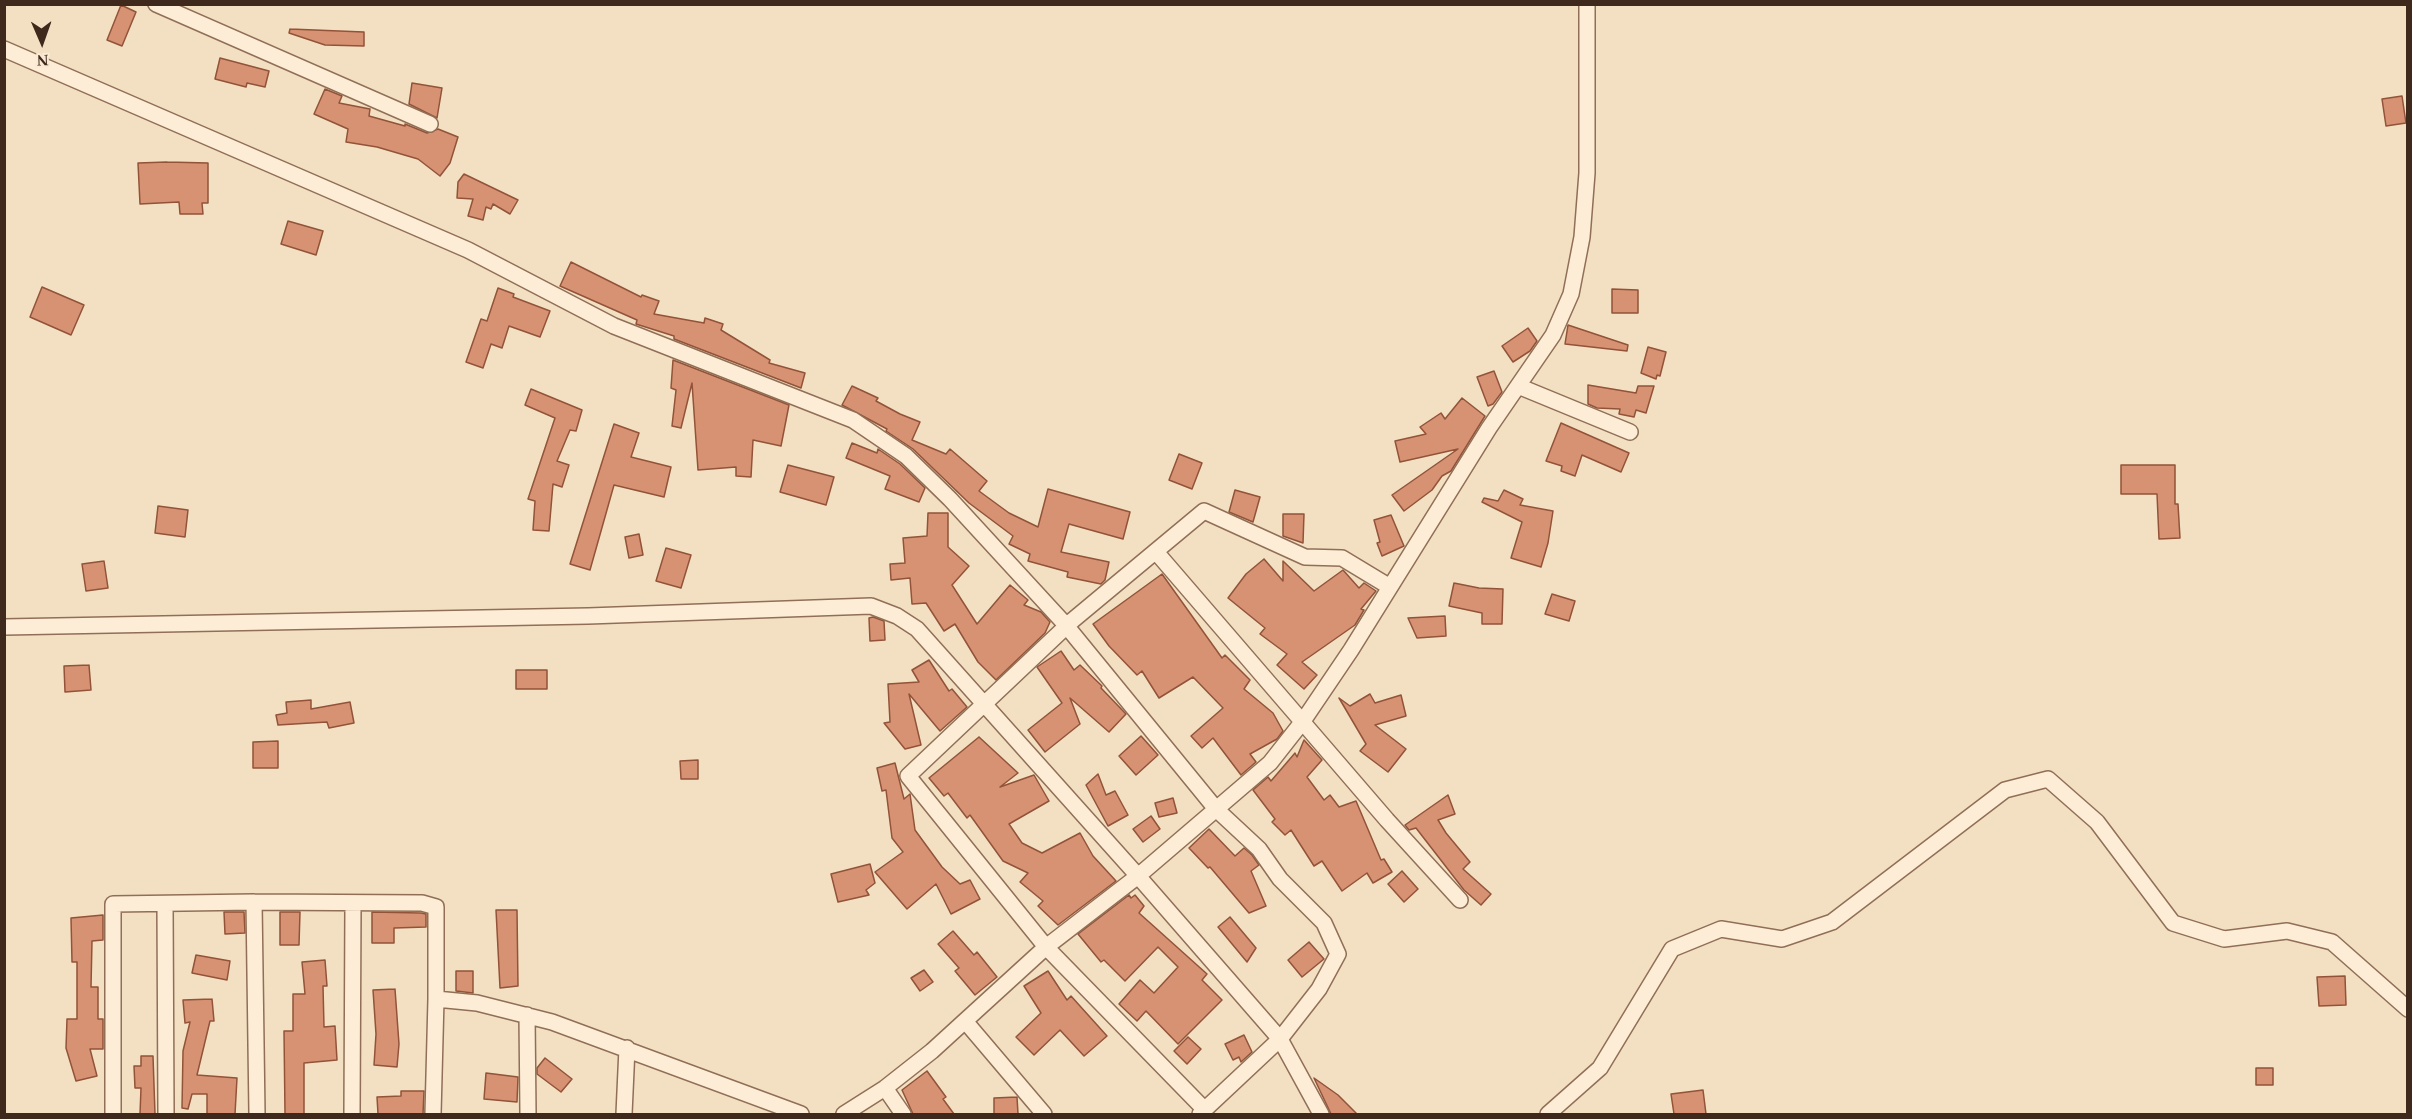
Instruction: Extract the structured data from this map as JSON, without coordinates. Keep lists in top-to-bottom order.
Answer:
{
  "north": "bottom"
}
